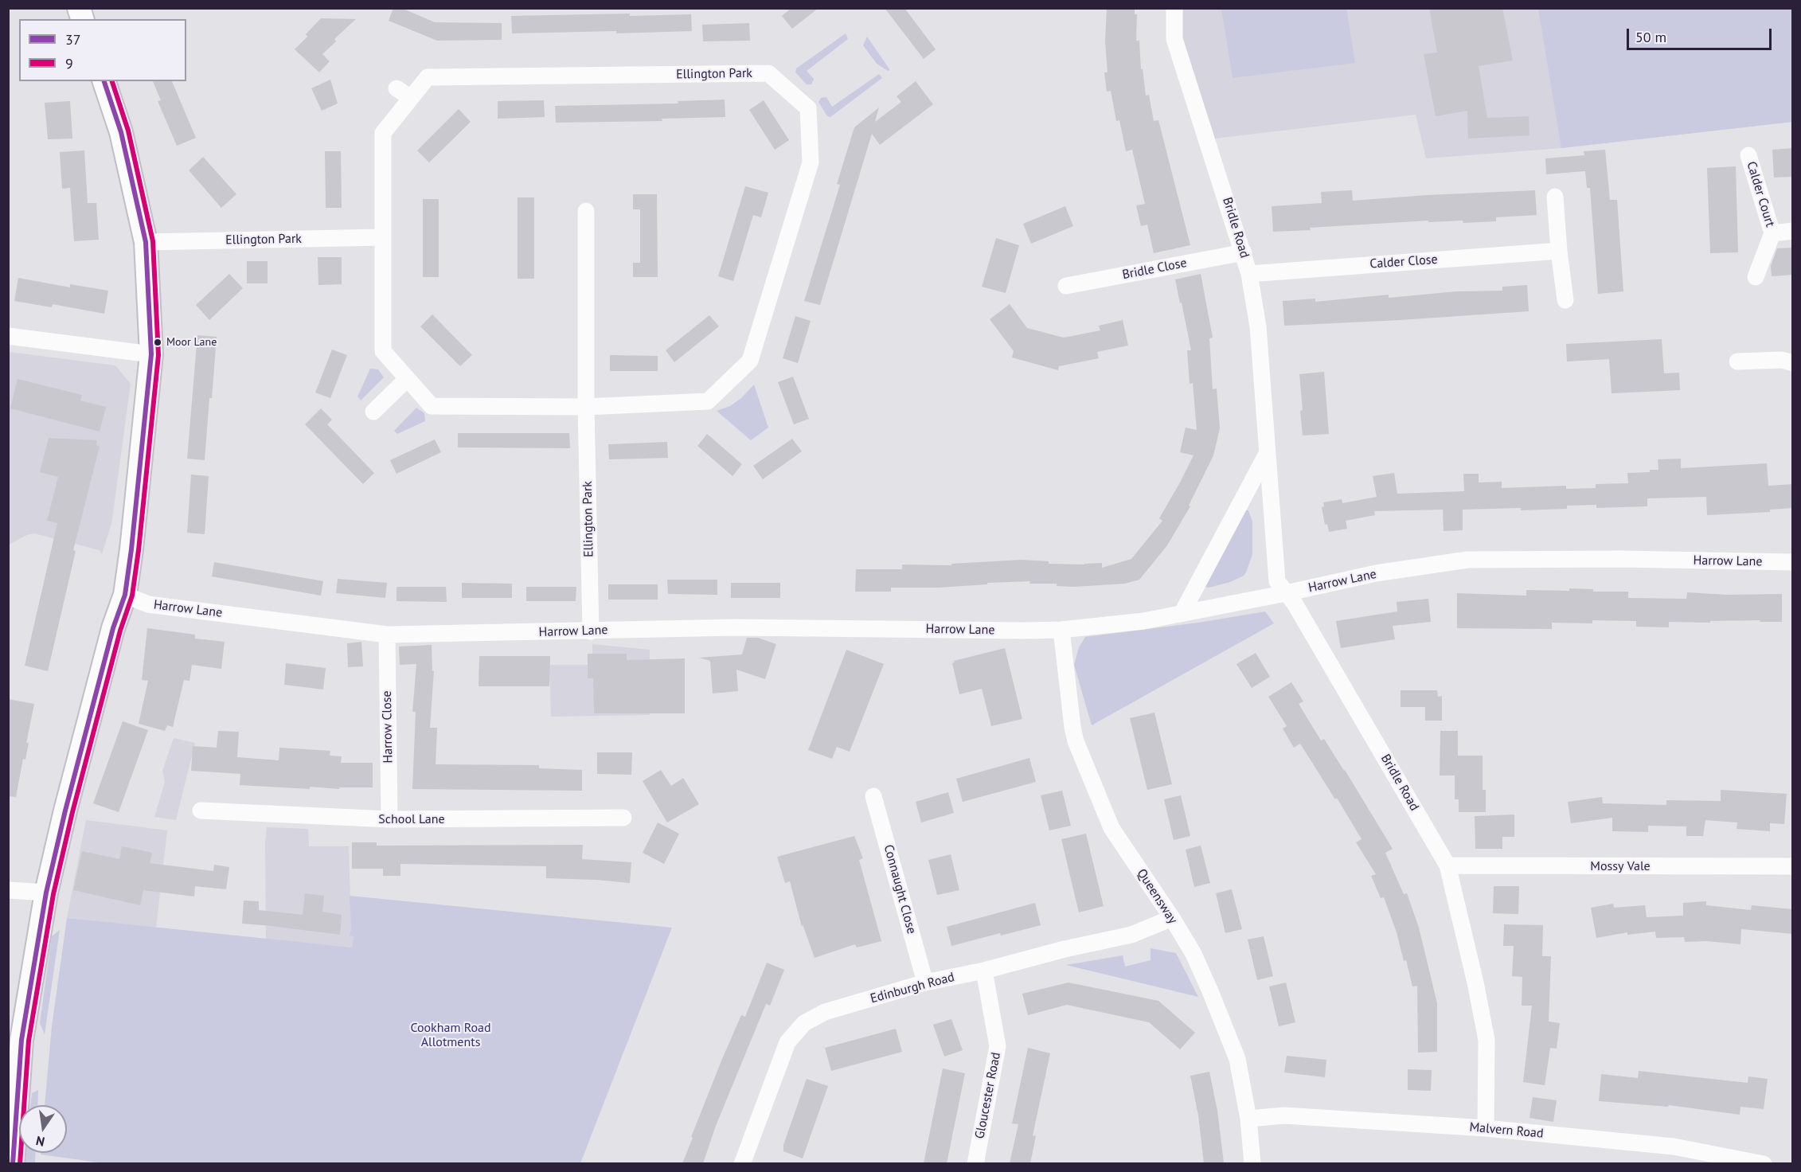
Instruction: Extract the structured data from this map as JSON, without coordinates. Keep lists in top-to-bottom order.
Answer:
{
  "streets": {
    "street": [
      "Ellington Park",
      "Calder Court",
      "Bridle Road",
      "Calder Close",
      "Bridle Close",
      "Harrow Lane",
      "Harrow Close",
      "School Lane",
      "Mossy Vale",
      "Connaught Close",
      "Queensway",
      "Edinburgh Road",
      "Gloucester Road",
      "Malvern Road"
    ]
  },
  "crossings": [
    ["Ellington Park", "Harrow Lane"],
    ["Bridle Road", "Calder Close"],
    ["Bridle Road", "Bridle Close"],
    ["Bridle Road", "Harrow Lane"],
    ["Bridle Road", "Mossy Vale"],
    ["Bridle Road", "Malvern Road"],
    ["Harrow Lane", "Harrow Close"],
    ["Harrow Lane", "Queensway"],
    ["Harrow Close", "School Lane"],
    ["Connaught Close", "Edinburgh Road"],
    ["Queensway", "Edinburgh Road"],
    ["Queensway", "Malvern Road"],
    ["Edinburgh Road", "Gloucester Road"]
  ],
  "parks": ["Cookham Road Allotments"],
  "places": ["Moor Lane"],
  "lines": ["transit line 37", "transit line 9"],
  "legend": ["37", "9"],
  "scale_bar": "50 m",
  "north": "bottom"
}
